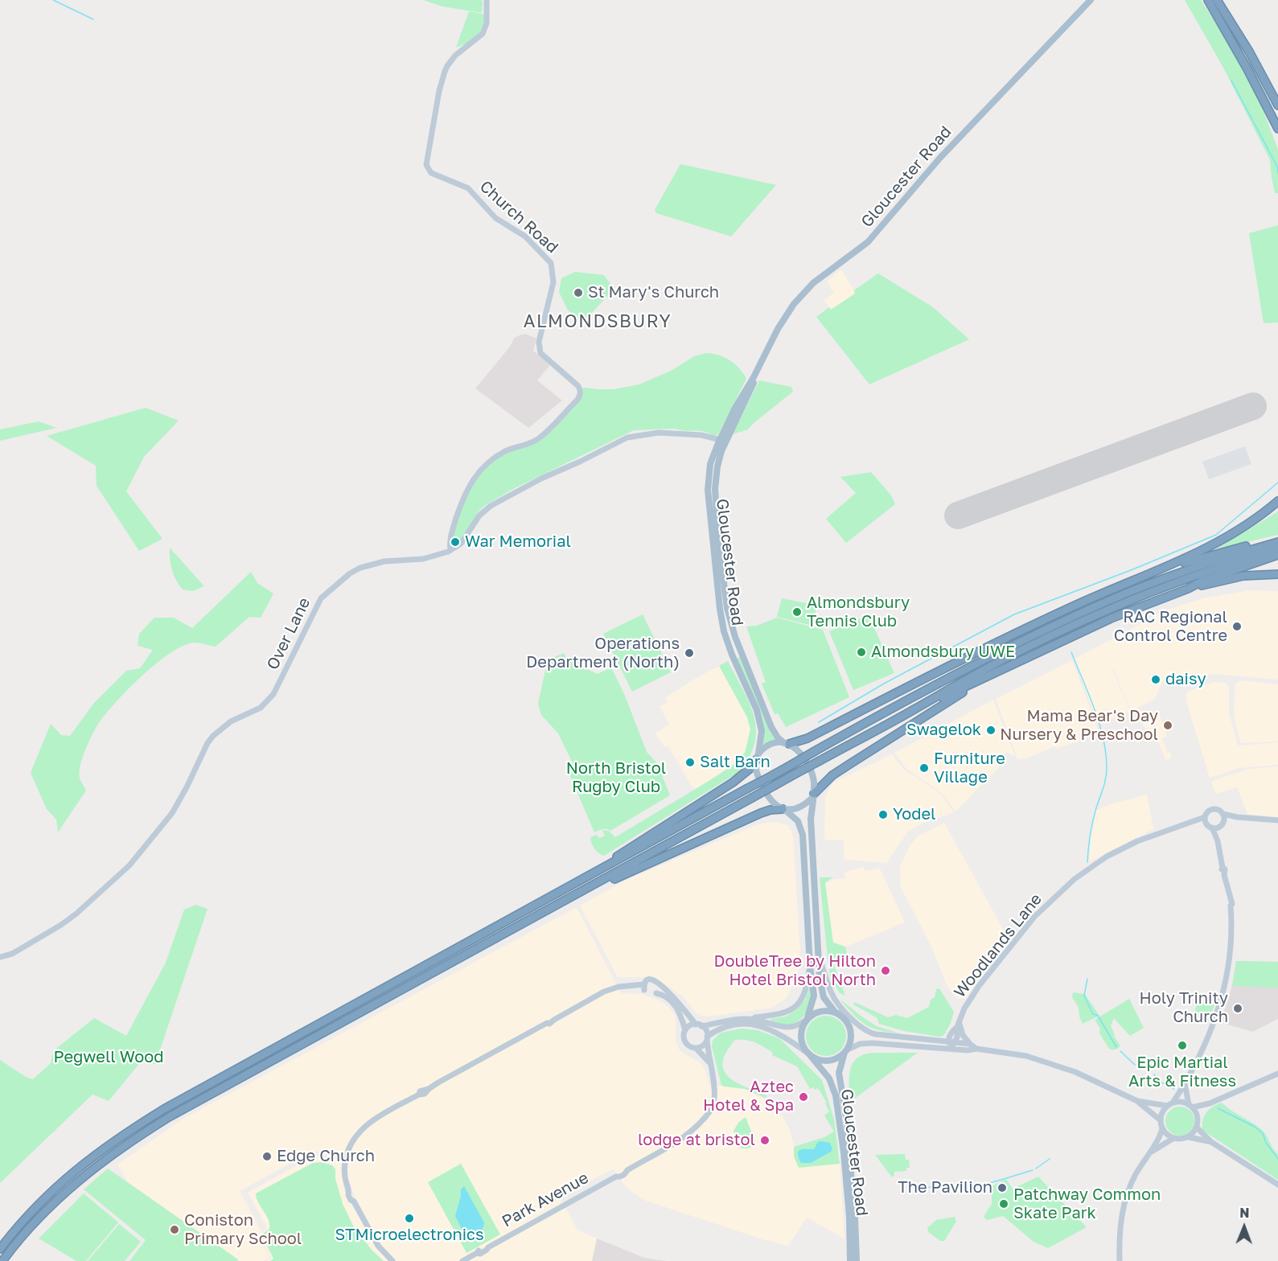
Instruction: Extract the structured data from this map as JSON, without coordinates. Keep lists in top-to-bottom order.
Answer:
{
  "streets": {
    "main road": ["Gloucester Road"],
    "street": [
      "Church Road",
      "Over Lane",
      "Woodlands Lane",
      "Park Avenue"
    ]
  },
  "crossings": [
    ["Gloucester Road", "Over Lane"],
    ["Church Road", "Over Lane"]
  ],
  "districts": ["ALMONDSBURY"],
  "parks": ["North Bristol Rugby Club", "Pegwell Wood"],
  "places": [
    "St Mary's Church",
    "War Memorial",
    "Almondsbury Tennis Club",
    "RAC Regional Control Centre",
    "Almondsbury UWE",
    "Operations Department (North)",
    "daisy",
    "Mama Bear's Day Nursery & Preschool",
    "Swagelok",
    "Salt Barn",
    "Furniture Village",
    "Yodel",
    "DoubleTree by Hilton Hotel Bristol North",
    "Holy Trinity Church",
    "Epic Martial Arts & Fitness",
    "Aztec Hotel & Spa",
    "lodge at bristol",
    "Edge Church",
    "The Pavilion",
    "Patchway Common Skate Park",
    "STMicroelectronics",
    "Coniston Primary School"
  ],
  "north": "top"
}
